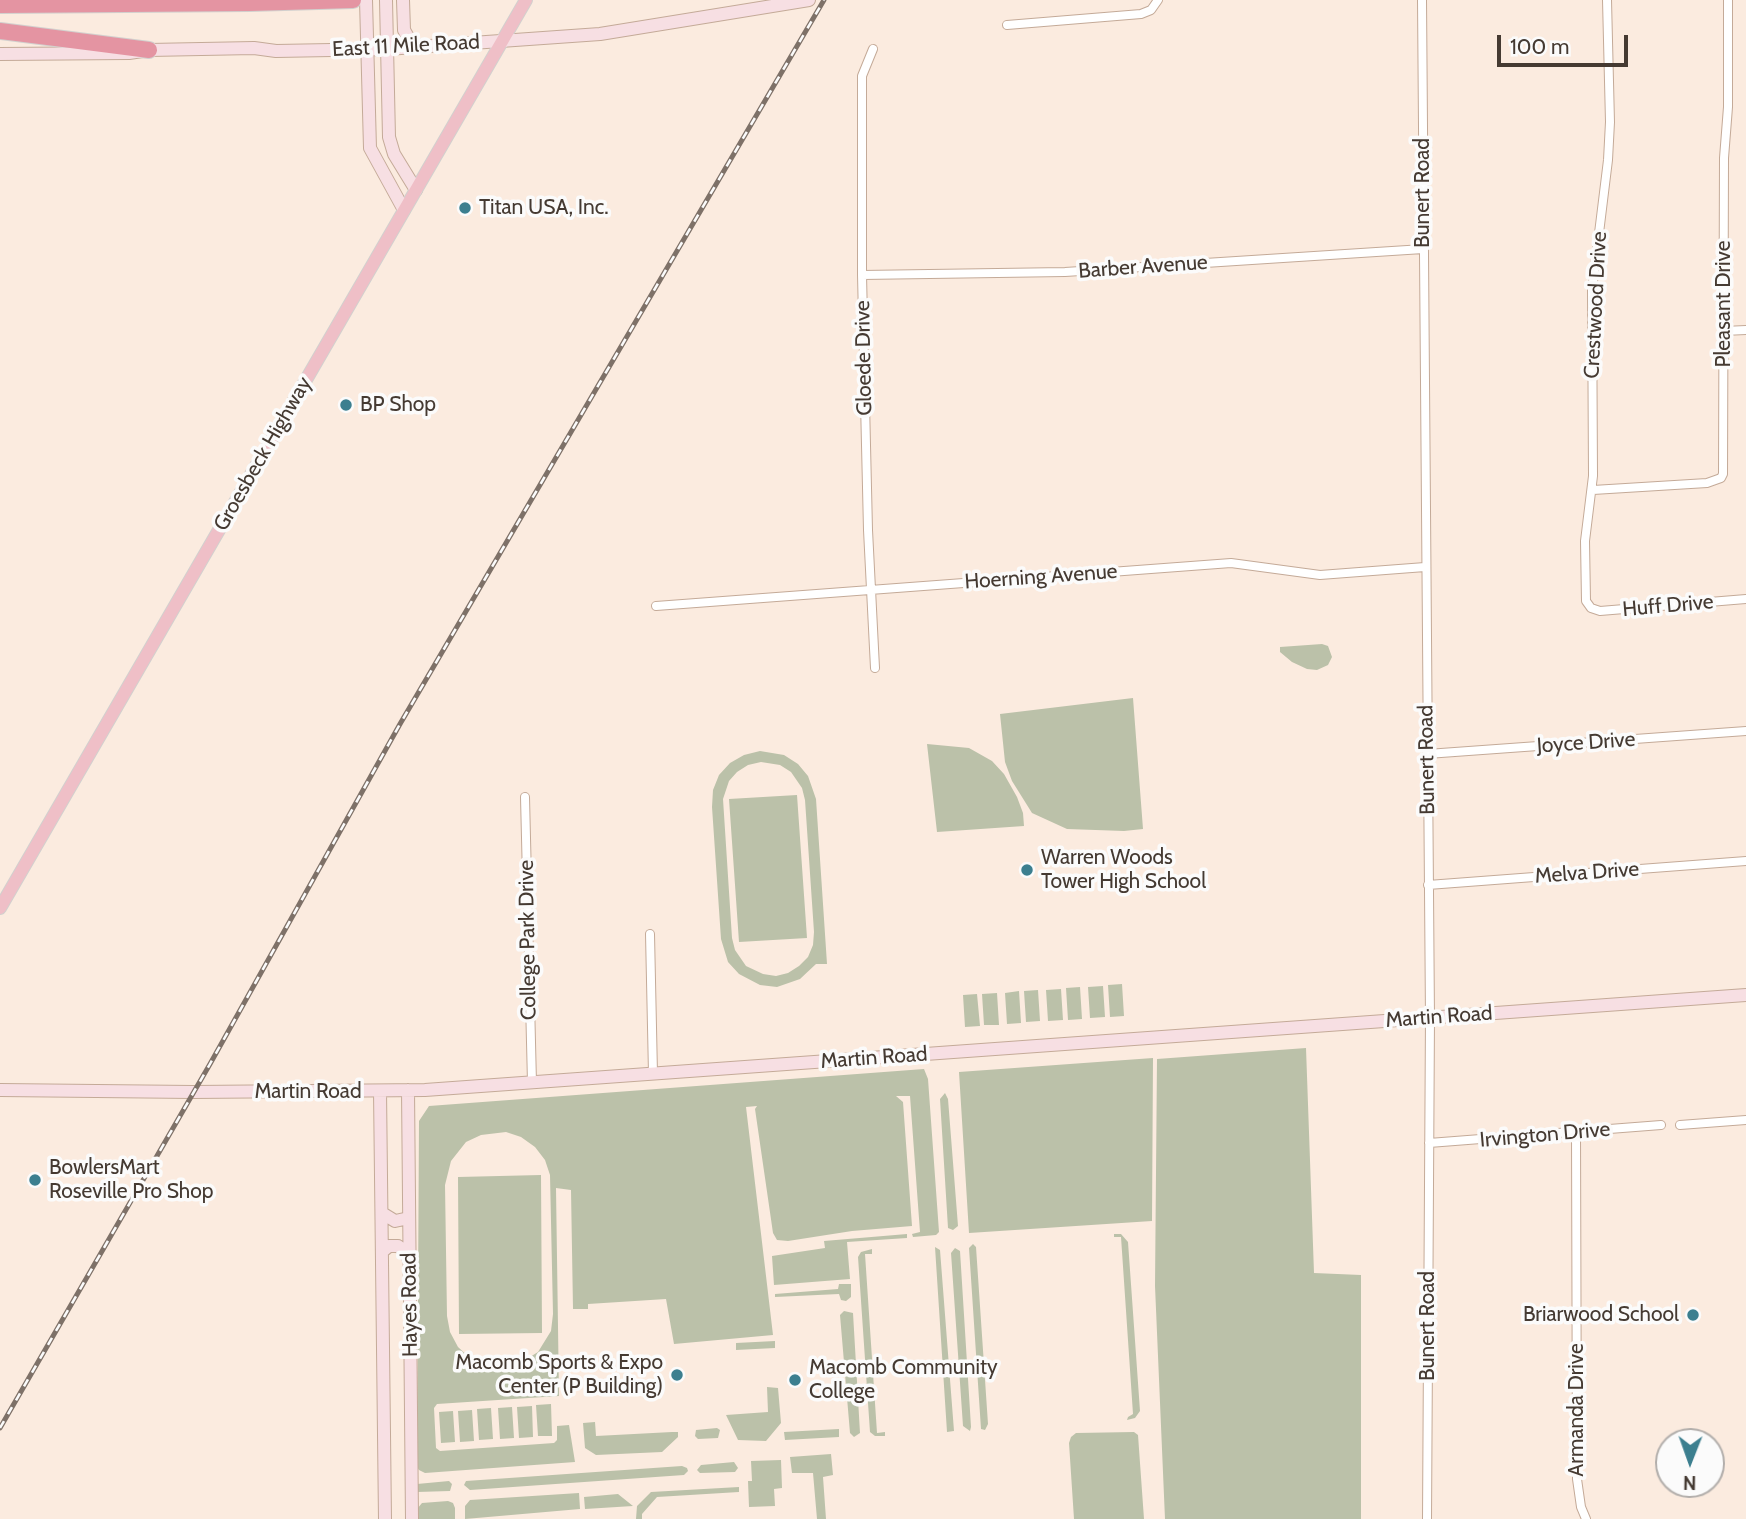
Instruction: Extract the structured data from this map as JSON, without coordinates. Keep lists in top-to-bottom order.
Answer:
{
  "streets": {
    "main road": ["Groesbeck Highway"],
    "street": [
      "East 11 Mile Road",
      "Bunert Road",
      "Barber Avenue",
      "Pleasant Drive",
      "Crestwood Drive",
      "Gloede Drive",
      "Hoerning Avenue",
      "Huff Drive",
      "Joyce Drive",
      "Melva Drive",
      "College Park Drive",
      "Martin Road",
      "Irvington Drive",
      "Hayes Road",
      "Armanda Drive"
    ]
  },
  "crossings": [
    ["East 11 Mile Road", "Groesbeck Highway"],
    ["Bunert Road", "Barber Avenue"],
    ["Bunert Road", "Hoerning Avenue"],
    ["Bunert Road", "Joyce Drive"],
    ["Bunert Road", "Melva Drive"],
    ["Bunert Road", "Martin Road"],
    ["Bunert Road", "Irvington Drive"],
    ["Barber Avenue", "Gloede Drive"],
    ["Pleasant Drive", "Crestwood Drive"],
    ["Crestwood Drive", "Huff Drive"],
    ["Gloede Drive", "Hoerning Avenue"],
    ["College Park Drive", "Martin Road"],
    ["Martin Road", "Hayes Road"],
    ["Irvington Drive", "Armanda Drive"]
  ],
  "places": [
    "Titan USA, Inc.",
    "BP Shop",
    "Warren Woods Tower High School",
    "BowlersMart Roseville Pro Shop",
    "Briarwood School",
    "Macomb Sports & Expo Center (P Building)",
    "Macomb Community College"
  ],
  "scale_bar": "100 m",
  "north": "bottom"
}
